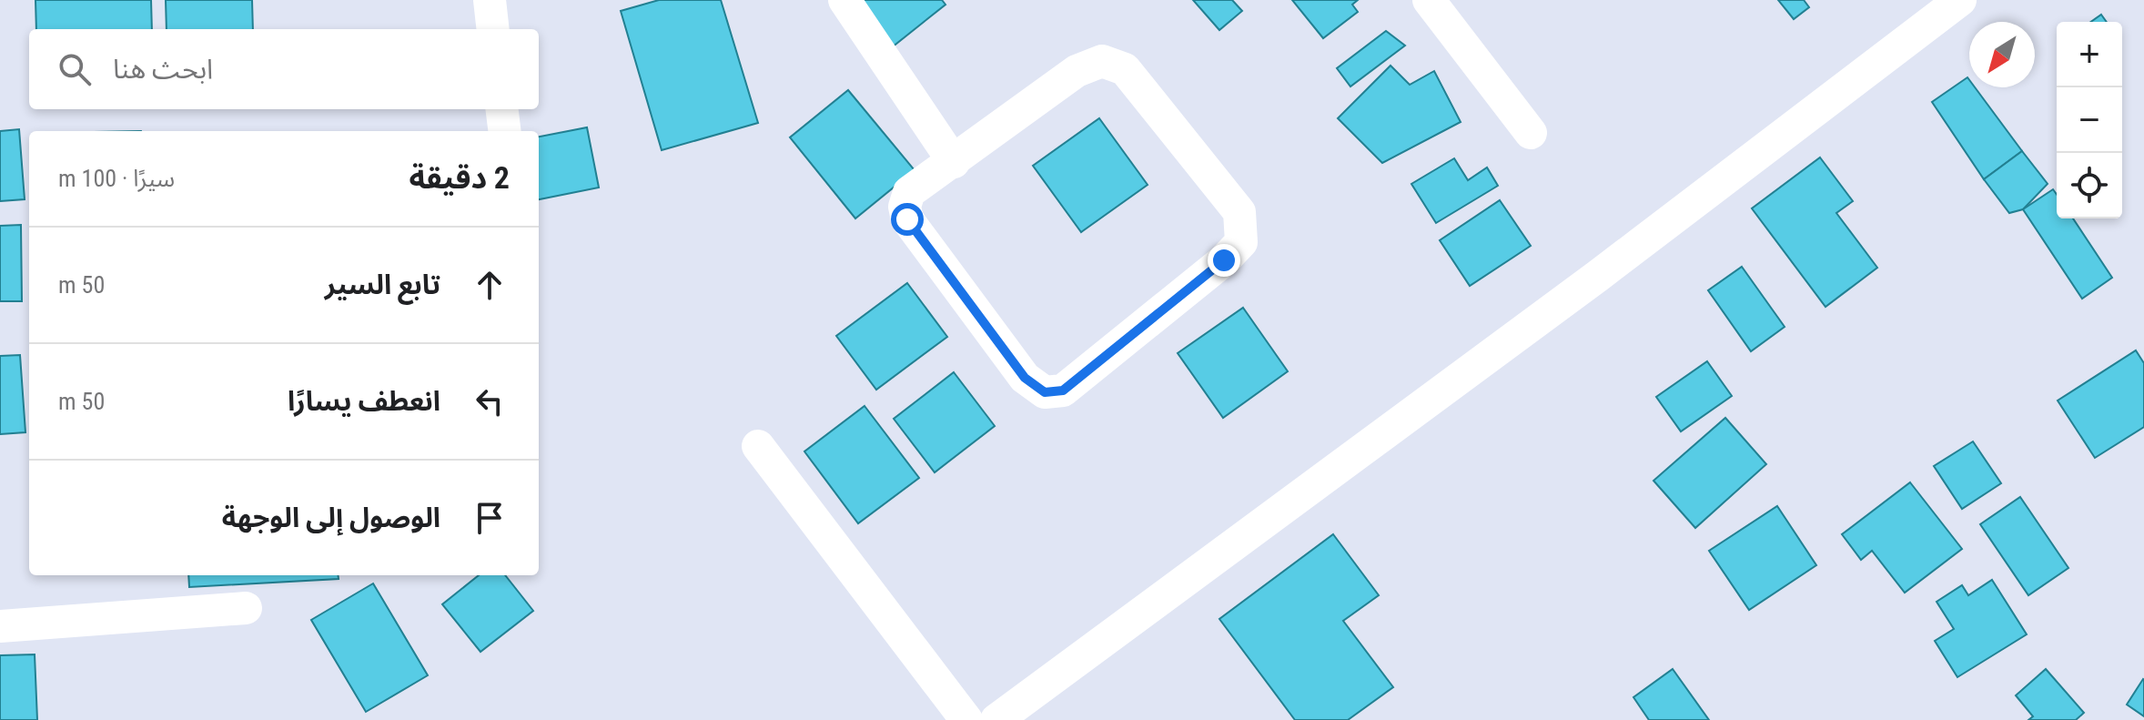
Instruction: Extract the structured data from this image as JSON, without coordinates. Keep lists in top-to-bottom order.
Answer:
{
  "north": "bottom left",
  "page": {
    "map_buttons": ["+", "−"],
    "search": "ابحث هنا",
    "heading": ["2 دقيقة", "سيرًا · 100 m"],
    "list": [
      ["تابع السير", "50 m"],
      ["انعطف يسارًا", "50 m"],
      "الوصول إلى الوجهة"
    ]
  }
}
